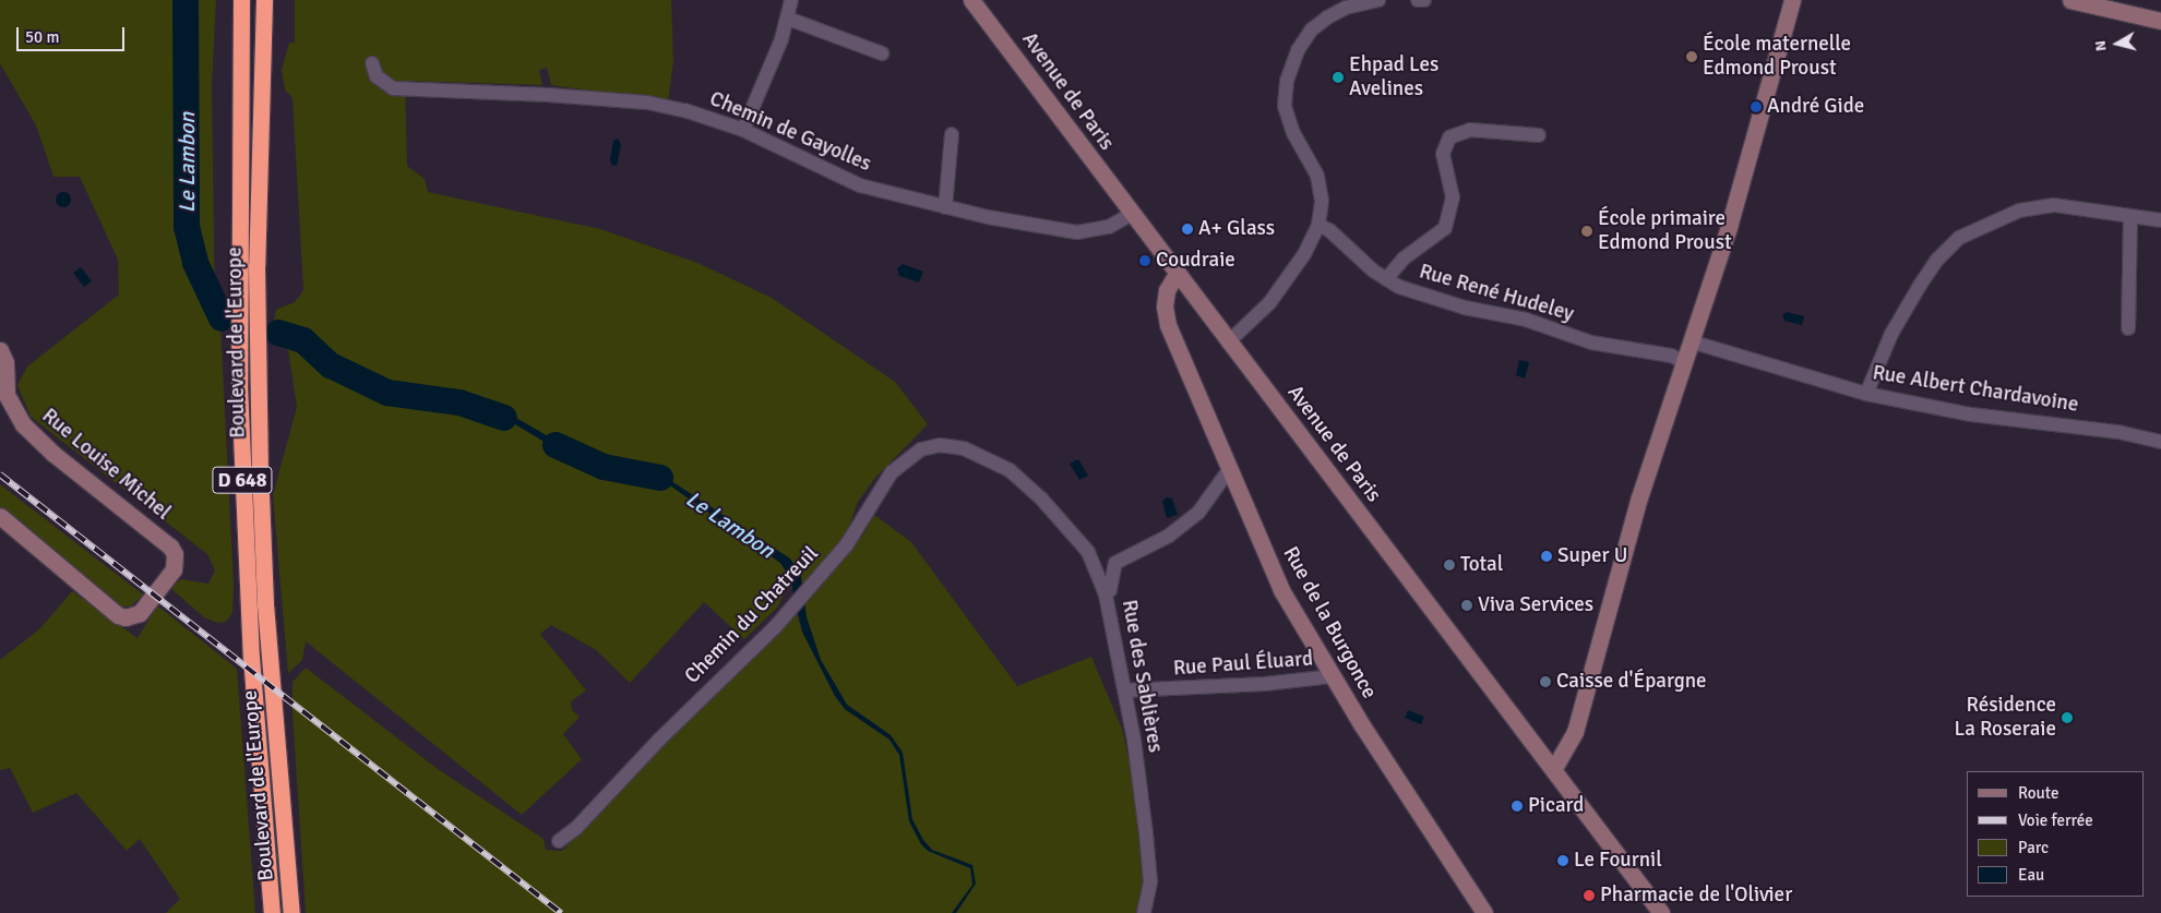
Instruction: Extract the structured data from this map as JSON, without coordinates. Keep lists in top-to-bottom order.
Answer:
{
  "streets": {
    "highway": ["Boulevard de l'Europe", "D 648"],
    "street": [
      "Avenue de Paris",
      "Chemin de Gayolles",
      "Rue René Hudeley",
      "Rue Albert Chardavoine",
      "Rue Louise Michel",
      "Chemin du Chatreuil",
      "Rue de la Burgonce",
      "Rue Paul Éluard",
      "Rue des Sablières"
    ]
  },
  "crossings": [
    ["Avenue de Paris", "Chemin de Gayolles"],
    ["Avenue de Paris", "Rue de la Burgonce"],
    ["Chemin du Chatreuil", "Rue des Sablières"],
    ["Rue de la Burgonce", "Rue Paul Éluard"],
    ["Rue de la Burgonce", "Rue des Sablières"],
    ["Rue Paul Éluard", "Rue des Sablières"]
  ],
  "water": ["Le Lambon"],
  "places": [
    "École maternelle Edmond Proust",
    "Ehpad Les Avelines",
    "André Gide",
    "A+ Glass",
    "École primaire Edmond Proust",
    "Coudraie",
    "Super U",
    "Total",
    "Viva Services",
    "Caisse d'Épargne",
    "Résidence La Roseraie",
    "Picard",
    "Le Fournil",
    "Pharmacie de l'Olivier"
  ],
  "legend": [
    "Route",
    "Voie ferrée",
    "Parc",
    "Eau"
  ],
  "scale_bar": "50 m",
  "north": "left"
}
